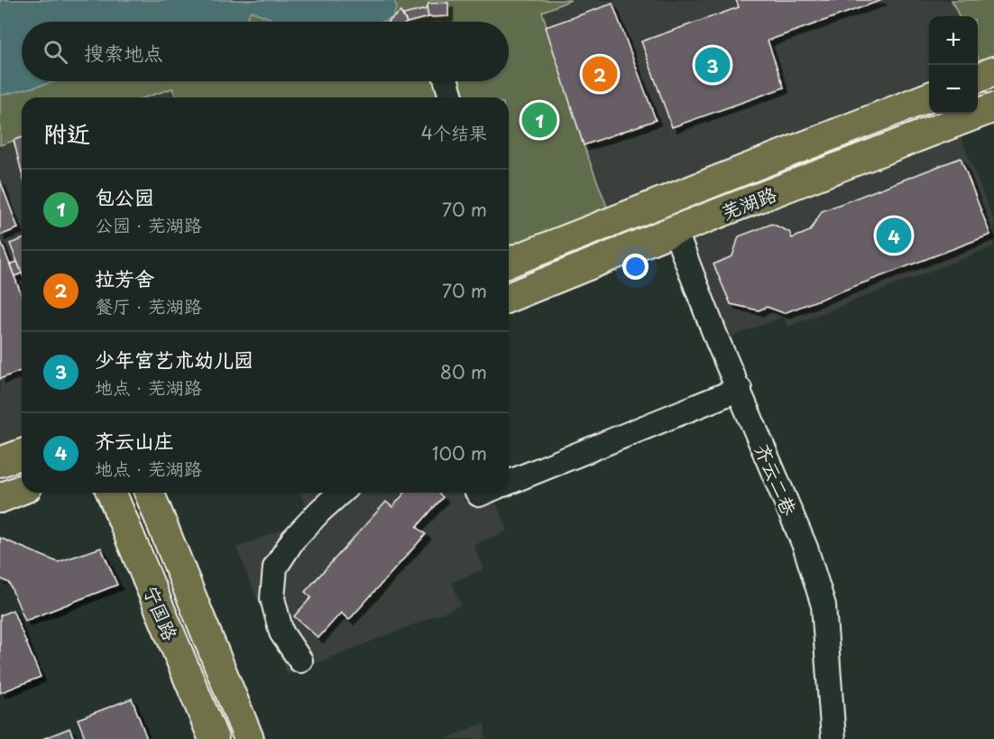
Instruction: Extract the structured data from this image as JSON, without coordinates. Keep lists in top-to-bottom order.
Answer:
{
  "streets": {
    "main road": ["芜湖路", "宁国路"],
    "street": ["齐云二巷"]
  },
  "crossings": [
    ["芜湖路", "齐云二巷"]
  ],
  "page": {
    "map_buttons": ["+", "−"],
    "search": "搜索地点",
    "pins": [
      "3",
      "2",
      "1",
      "4"
    ],
    "heading": ["附近", "4个结果"],
    "list": [
      {
        "mark": "1",
        "name": "包公园",
        "note": "公园 · 芜湖路",
        "value": "70 m"
      },
      {
        "mark": "2",
        "name": "拉芳舍",
        "note": "餐厅 · 芜湖路",
        "value": "70 m"
      },
      {
        "mark": "3",
        "name": "少年宫艺术幼儿园",
        "note": "地点 · 芜湖路",
        "value": "80 m"
      },
      {
        "mark": "4",
        "name": "齐云山庄",
        "note": "地点 · 芜湖路",
        "value": "100 m"
      }
    ]
  }
}
